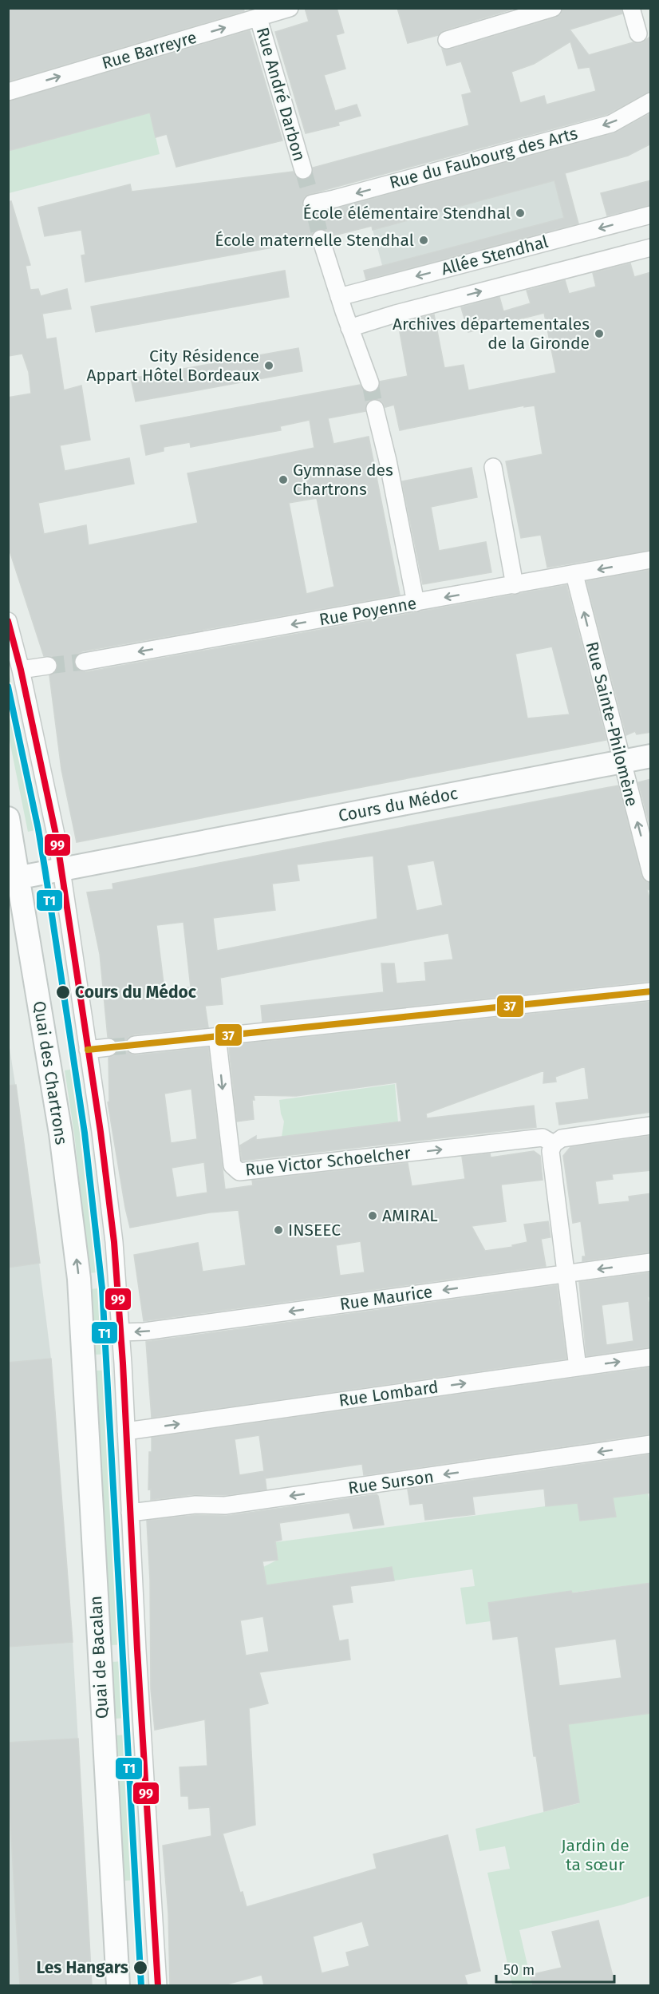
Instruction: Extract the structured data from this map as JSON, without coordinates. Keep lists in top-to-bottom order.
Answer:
{
  "streets": {
    "main road": ["Cours du Médoc", "Quai des Chartrons", "Quai de Bacalan"],
    "street": [
      "Rue Barreyre",
      "Rue André Darbon",
      "Rue du Faubourg des Arts",
      "Allée Stendhal",
      "Rue Poyenne",
      "Rue Sainte-Philomène",
      "Rue Victor Schoelcher",
      "Rue Maurice",
      "Rue Lombard",
      "Rue Surson"
    ]
  },
  "crossings": [
    ["Rue Barreyre", "Rue André Darbon"],
    ["Rue Poyenne", "Rue Sainte-Philomène"],
    ["Rue Sainte-Philomène", "Cours du Médoc"],
    ["Cours du Médoc", "Quai des Chartrons"],
    ["Quai des Chartrons", "Quai de Bacalan"]
  ],
  "one_way": [
    "Rue Barreyre",
    "Rue Poyenne",
    "Rue Sainte-Philomène",
    "Rue Maurice",
    "Rue Lombard",
    "Rue Surson"
  ],
  "parks": ["Jardin de ta sœur"],
  "places": [
    "École élémentaire Stendhal",
    "École maternelle Stendhal",
    "Archives départementales de la Gironde",
    "City Résidence Appart Hôtel Bordeaux",
    "Gymnase des Chartrons",
    "Cours du Médoc",
    "AMIRAL",
    "INSEEC",
    "Les Hangars"
  ],
  "lines": ["transit line 99", "transit line T1", "transit line 37"],
  "scale_bar": "50 m"
}
